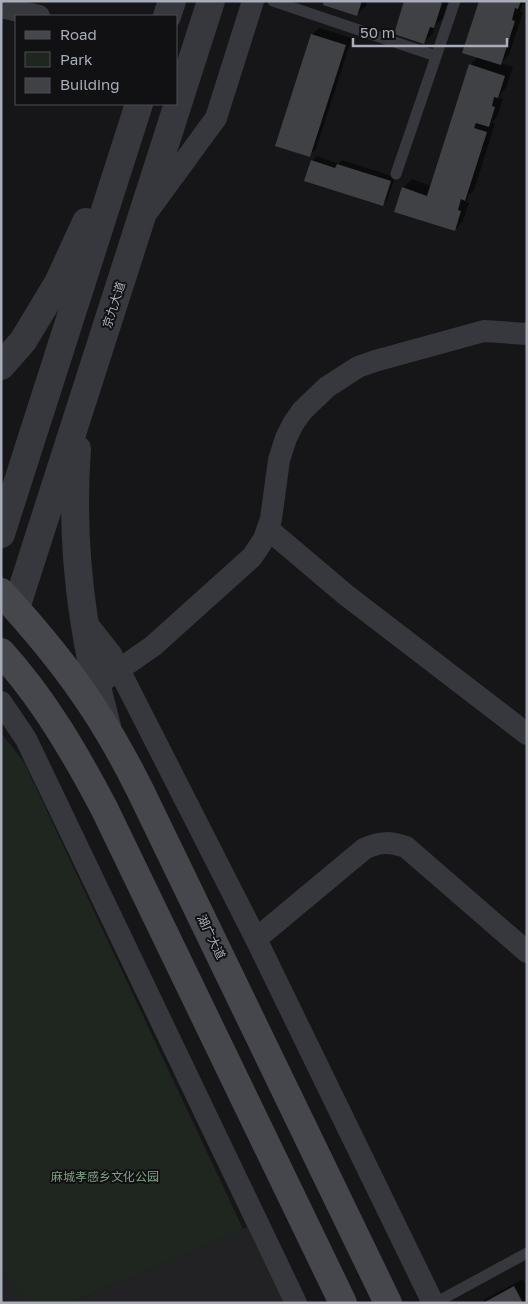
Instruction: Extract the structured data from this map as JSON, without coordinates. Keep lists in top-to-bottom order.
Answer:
{
  "streets": {
    "main road": ["湖广大道"],
    "street": ["京九大道"]
  },
  "crossings": [
    ["京九大道", "湖广大道"]
  ],
  "parks": ["麻城孝感乡文化公园"],
  "legend": ["Road", "Park", "Building"],
  "scale_bar": "50 m"
}
